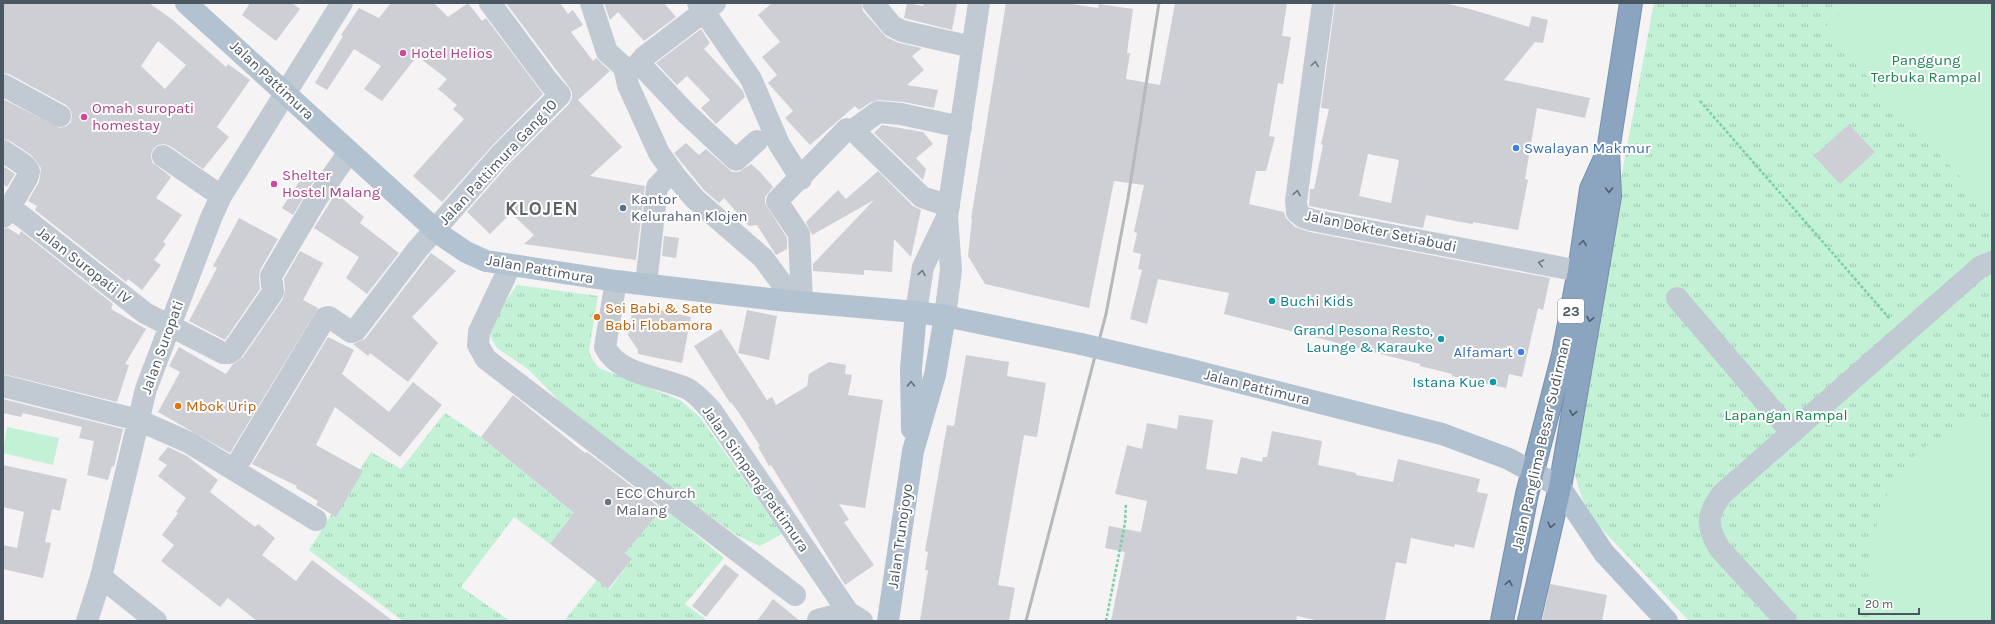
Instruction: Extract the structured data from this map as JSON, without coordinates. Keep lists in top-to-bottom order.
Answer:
{
  "streets": {
    "highway": ["23", "Jalan Panglima Besar Sudirman"],
    "main road": ["Jalan Pattimura", "Jalan Trunojoyo"],
    "street": [
      "Jalan Pattimura Gang 10",
      "Jalan Dokter Setiabudi",
      "Jalan Suropati IV",
      "Jalan Suropati",
      "Jalan Simpang Pattimura"
    ]
  },
  "crossings": [
    ["Jalan Pattimura", "Jalan Pattimura Gang 10"],
    ["Jalan Pattimura", "Jalan Suropati IV"],
    ["Jalan Pattimura", "Jalan Suropati"],
    ["Jalan Pattimura", "Jalan Panglima Besar Sudirman"],
    ["Jalan Pattimura", "Jalan Simpang Pattimura"],
    ["Jalan Pattimura", "Jalan Trunojoyo"],
    ["Jalan Dokter Setiabudi", "Jalan Panglima Besar Sudirman"],
    ["Jalan Suropati IV", "Jalan Suropati"]
  ],
  "districts": ["KLOJEN"],
  "parks": ["Panggung Terbuka Rampal", "Lapangan Rampal"],
  "places": [
    "Hotel Helios",
    "Omah suropati homestay",
    "Swalayan Makmur",
    "Shelter Hostel Malang",
    "Kantor Kelurahan Klojen",
    "Buchi Kids",
    "Sei Babi & Sate Babi Flobamora",
    "Grand Pesona Resto, Launge & Karauke",
    "Alfamart",
    "Istana Kue",
    "Mbok Urip",
    "ECC Church Malang"
  ],
  "scale_bar": "20 m"
}
